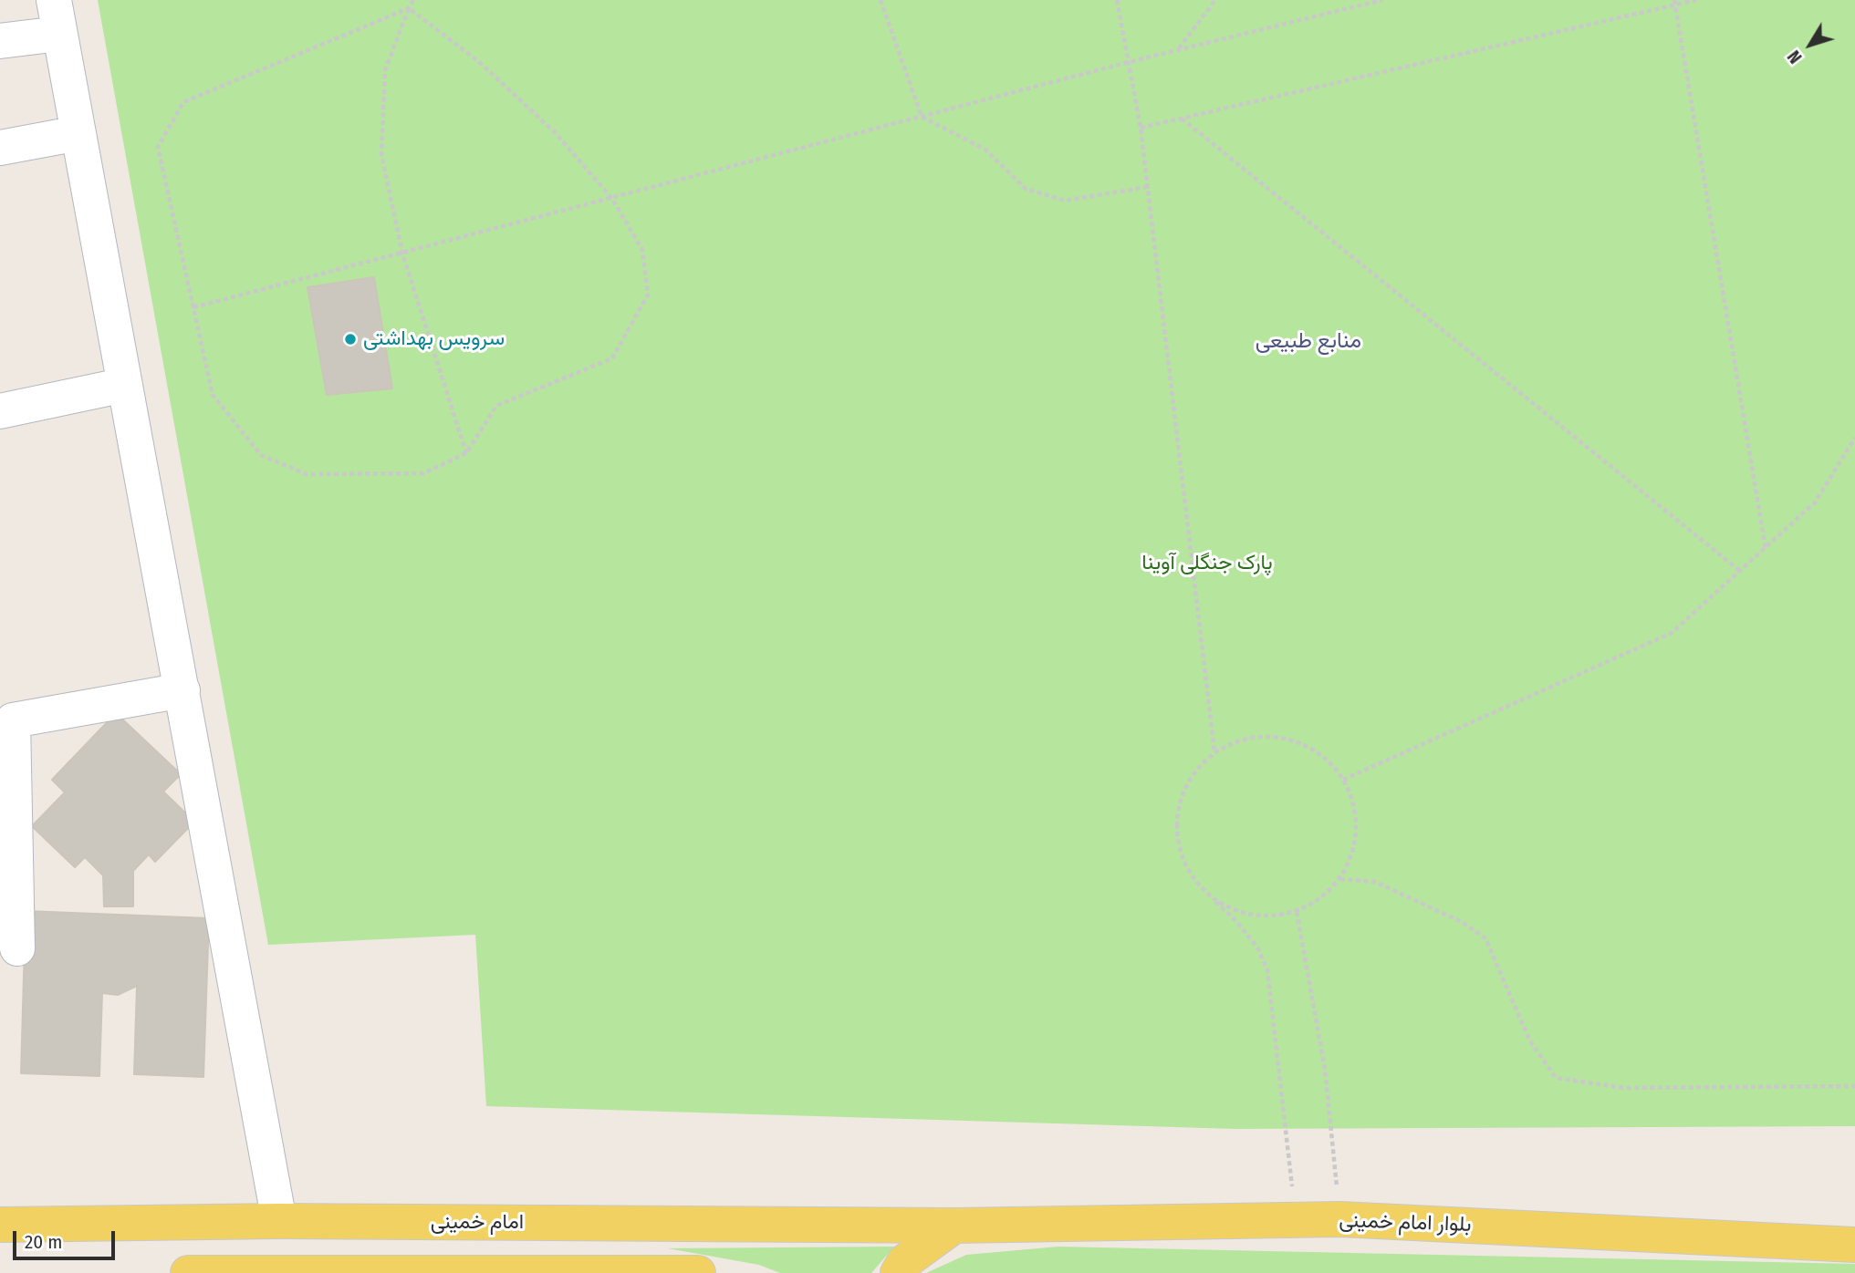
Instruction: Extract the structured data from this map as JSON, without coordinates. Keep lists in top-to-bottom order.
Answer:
{
  "streets": {
    "main road": ["امام خمینی", "بلوار امام خمینی"]
  },
  "crossings": [
    ["امام خمینی", "بلوار امام خمینی"]
  ],
  "districts": ["منابع طبیعی"],
  "parks": ["پارک جنگلی آوینا"],
  "places": ["سرویس بهداشتی"],
  "scale_bar": "20 m",
  "north": "bottom left"
}
